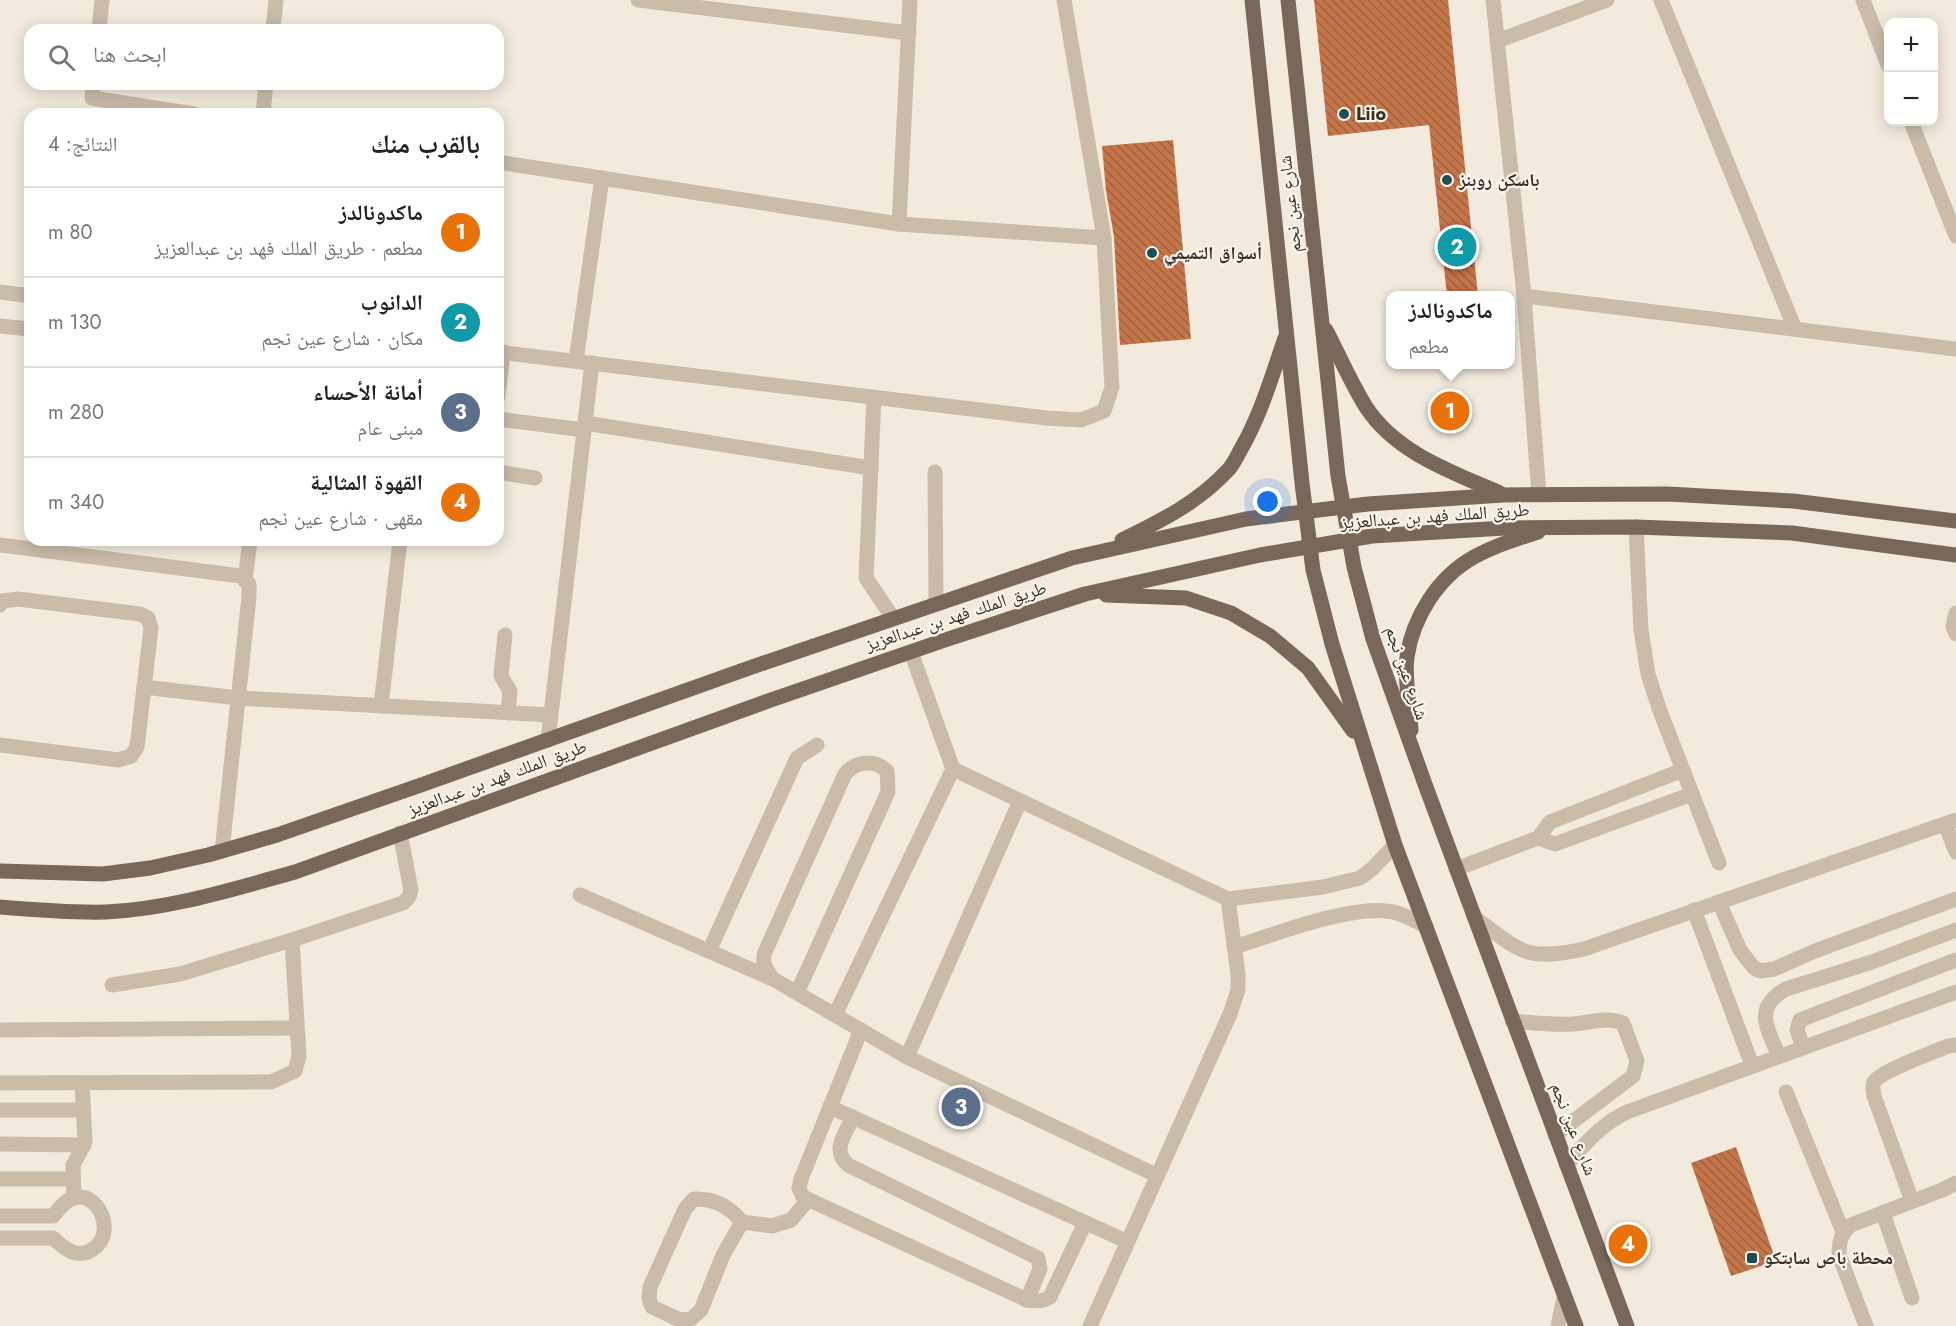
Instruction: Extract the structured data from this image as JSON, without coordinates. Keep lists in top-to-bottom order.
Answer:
{
  "streets": {
    "main road": ["شارع عين نجم", "طريق الملك فهد بن عبدالعزيز"]
  },
  "crossings": [
    ["شارع عين نجم", "طريق الملك فهد بن عبدالعزيز"]
  ],
  "places": {
    "other": ["Liio", "باسكن روبنز", "أسواق التميمي"],
    "transit": ["محطة باص سابتكو"]
  },
  "page": {
    "map_buttons": ["+", "−"],
    "search": "ابحث هنا",
    "heading": ["بالقرب منك", "النتائج: 4"],
    "list": [
      {
        "mark": "1",
        "name": "ماكدونالدز",
        "note": "مطعم · طريق الملك فهد بن عبدالعزيز",
        "value": "80 m"
      },
      {
        "mark": "2",
        "name": "الدانوب",
        "note": "مكان · شارع عين نجم",
        "value": "130 m"
      },
      {
        "mark": "3",
        "name": "أمانة الأحساء",
        "note": "مبنى عام",
        "value": "280 m"
      },
      {
        "mark": "4",
        "name": "القهوة المثالية",
        "note": "مقهى · شارع عين نجم",
        "value": "340 m"
      }
    ],
    "pins": [
      "2",
      "1",
      "3",
      "4"
    ],
    "popup": ["ماكدونالدز", "مطعم"]
  }
}
